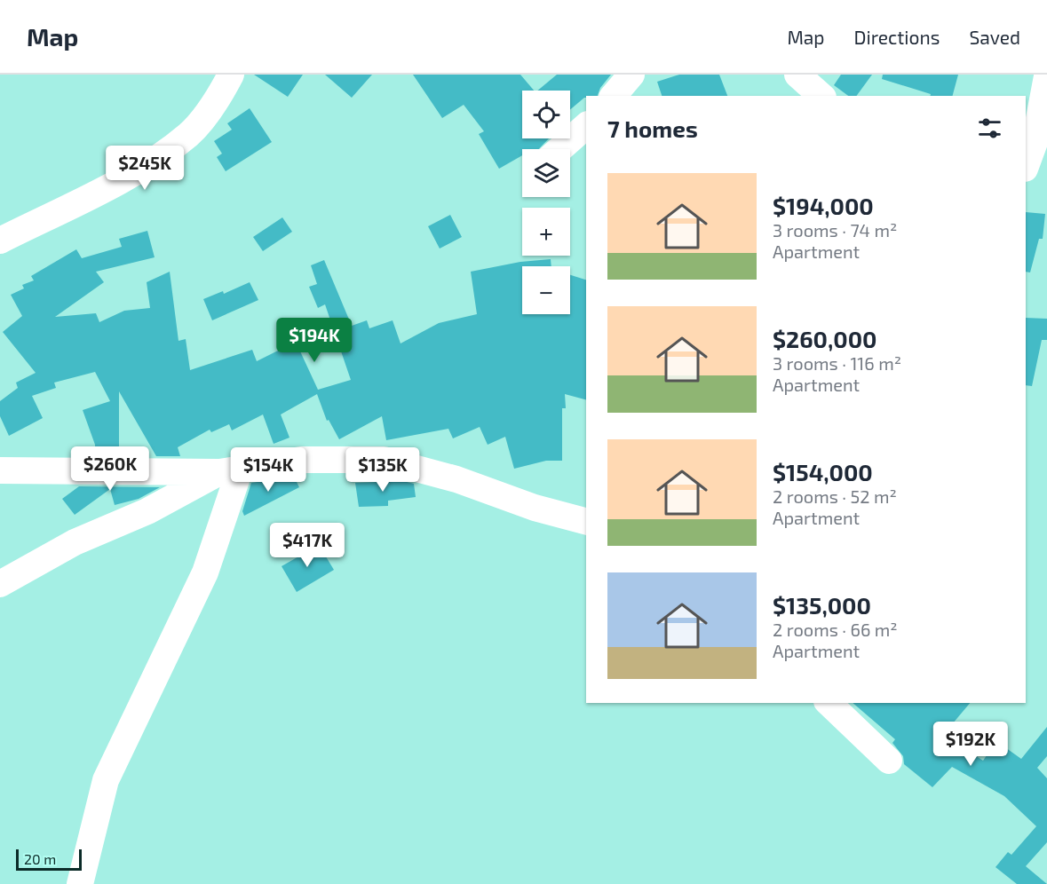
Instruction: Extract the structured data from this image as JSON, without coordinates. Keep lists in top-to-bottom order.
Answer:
{
  "scale_bar": "20 m",
  "page": {
    "header": "Map",
    "nav": ["Map", "Directions", "Saved"],
    "map_buttons": ["+", "−"],
    "heading": "7 homes",
    "price": [
      "$245K",
      "$194K",
      "$260K",
      "$154K",
      "$135K",
      "$417K",
      "$192K"
    ],
    "list": [
      {
        "name": "$194,000",
        "note": "3 rooms · 74 m² · Apartment"
      },
      {
        "name": "$260,000",
        "note": "3 rooms · 116 m² · Apartment"
      },
      {
        "name": "$154,000",
        "note": "2 rooms · 52 m² · Apartment"
      },
      {
        "name": "$135,000",
        "note": "2 rooms · 66 m² · Apartment"
      }
    ],
    "scale": "20 m"
  }
}
